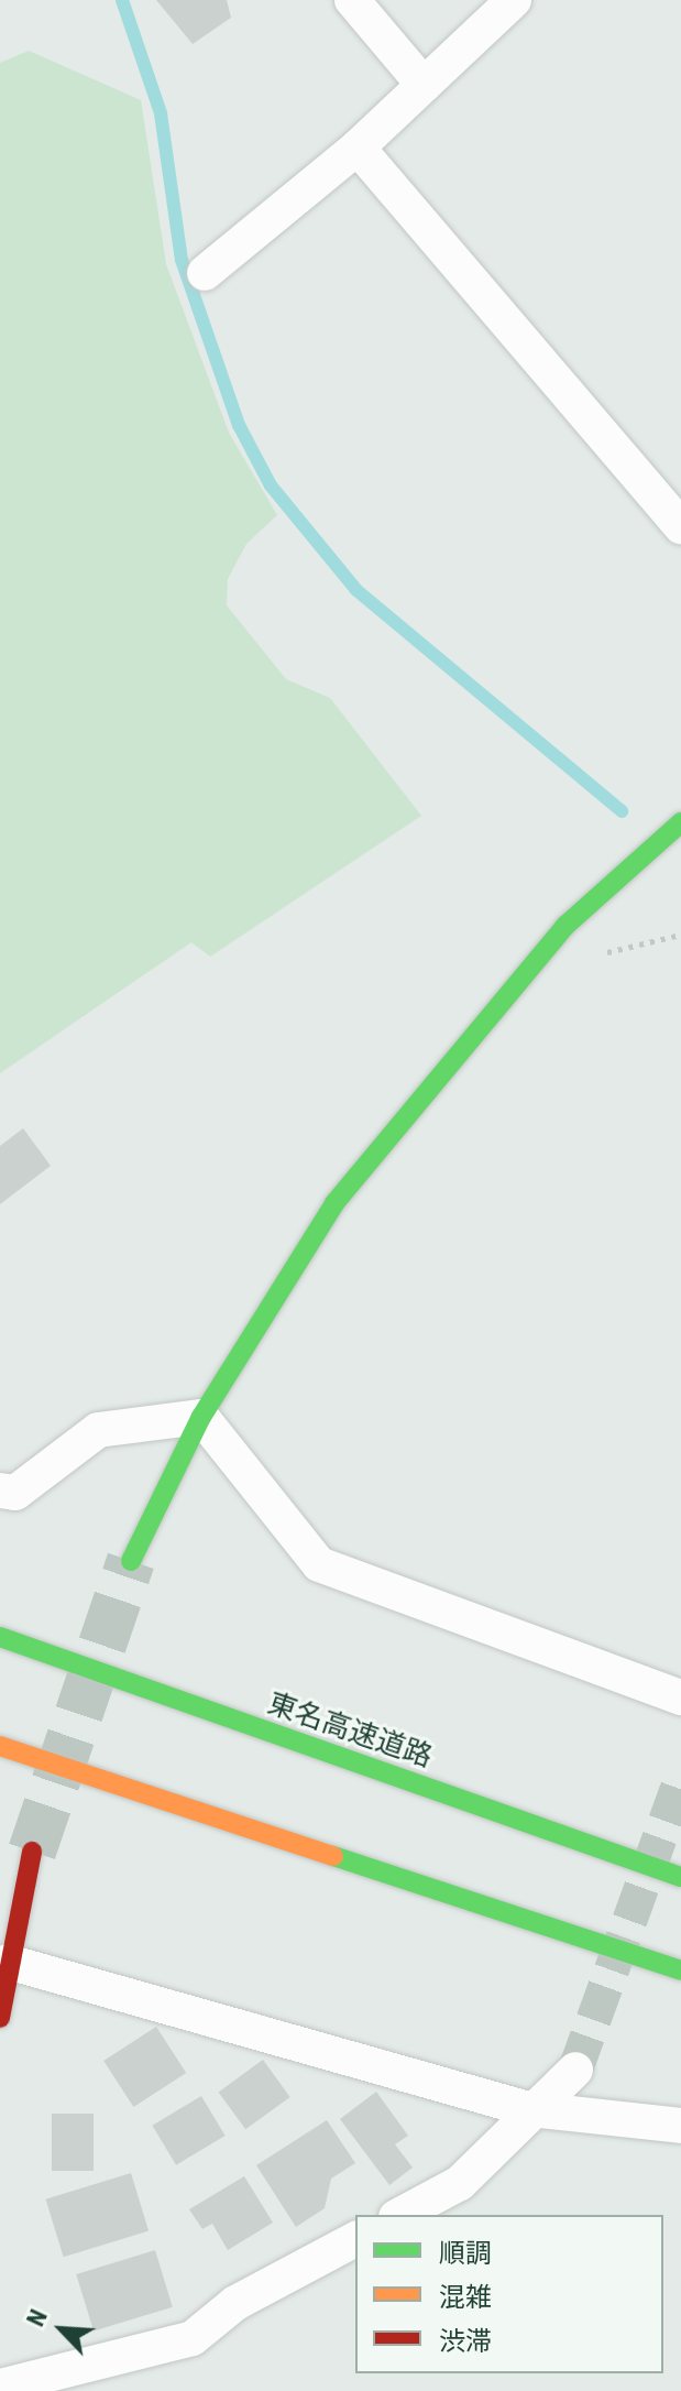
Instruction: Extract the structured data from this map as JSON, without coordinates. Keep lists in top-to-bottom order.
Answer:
{
  "streets": {
    "main road": ["東名高速道路"]
  },
  "legend": ["順調", "混雑", "渋滞"],
  "north": "top left"
}
